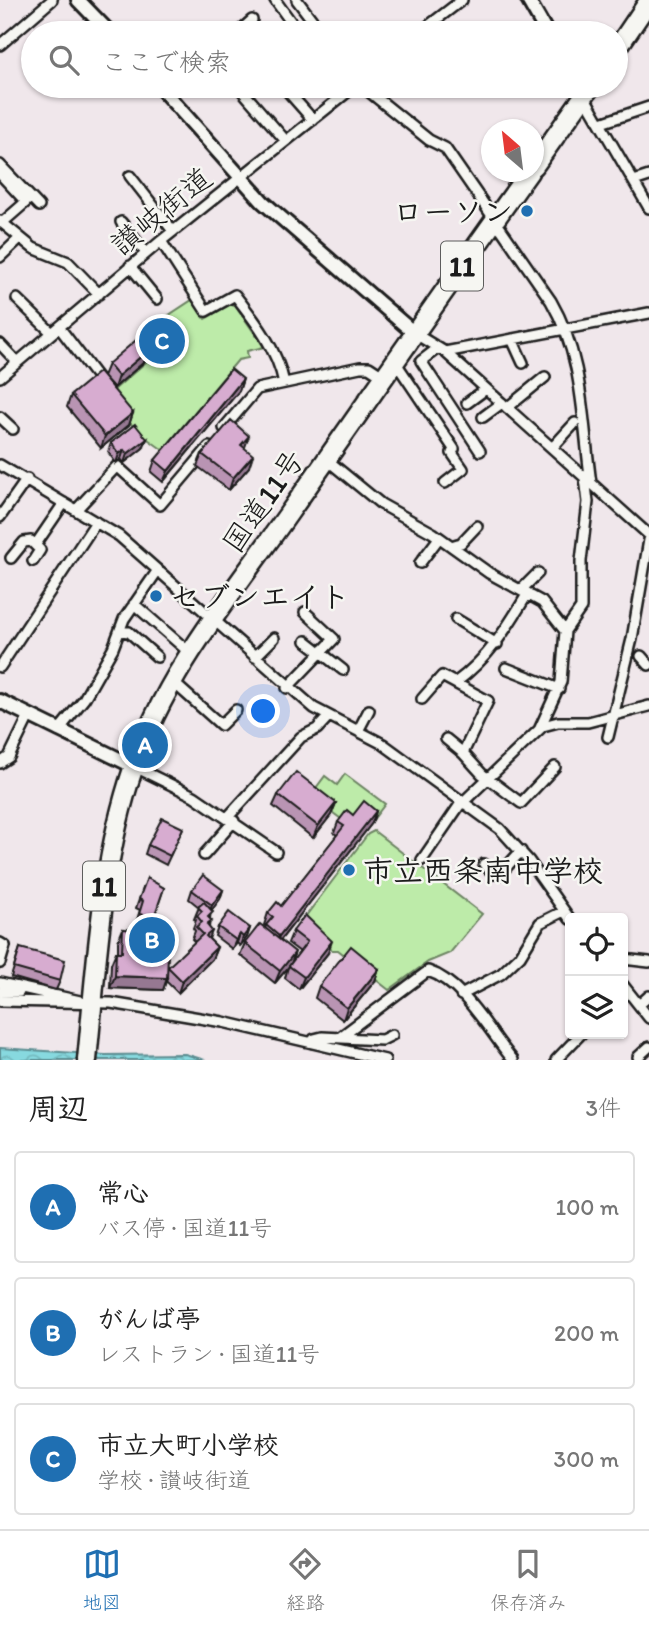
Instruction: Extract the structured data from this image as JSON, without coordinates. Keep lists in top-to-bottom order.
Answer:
{
  "streets": {
    "highway": ["11", "国道11号"],
    "street": ["讃岐街道"]
  },
  "places": ["ローソン", "セブンエイト", "市立西条南中学校"],
  "north": "top left",
  "page": {
    "search": "ここで検索",
    "pins": ["C", "A", "B"],
    "heading": ["周辺", "3件"],
    "list": [
      {
        "mark": "A",
        "name": "常心",
        "note": "バス停 · 国道11号",
        "value": "100 m"
      },
      {
        "mark": "B",
        "name": "がんば亭",
        "note": "レストラン · 国道11号",
        "value": "200 m"
      },
      {
        "mark": "C",
        "name": "市立大町小学校",
        "note": "学校 · 讃岐街道",
        "value": "300 m"
      }
    ],
    "nav": ["地図", "経路", "保存済み"]
  }
}
